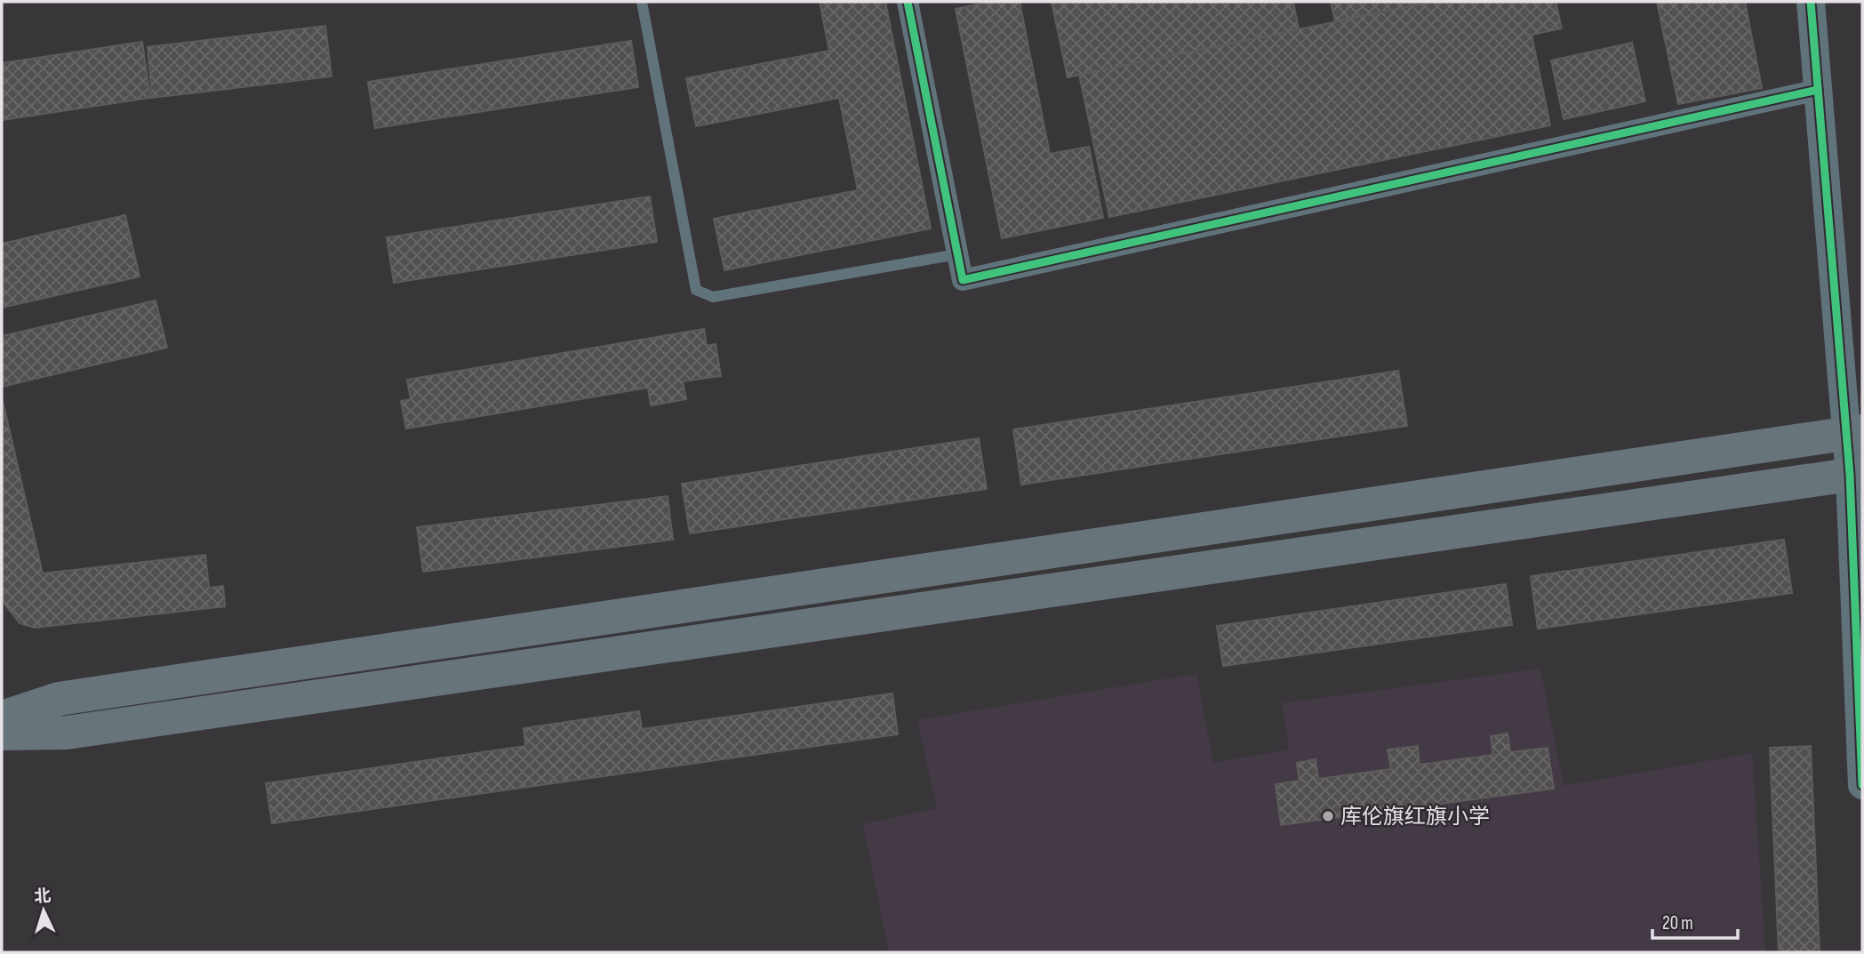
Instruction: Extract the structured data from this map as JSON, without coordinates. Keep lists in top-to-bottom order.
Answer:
{
  "places": ["库伦旗红旗小学"],
  "scale_bar": "20 m",
  "north": "top"
}
